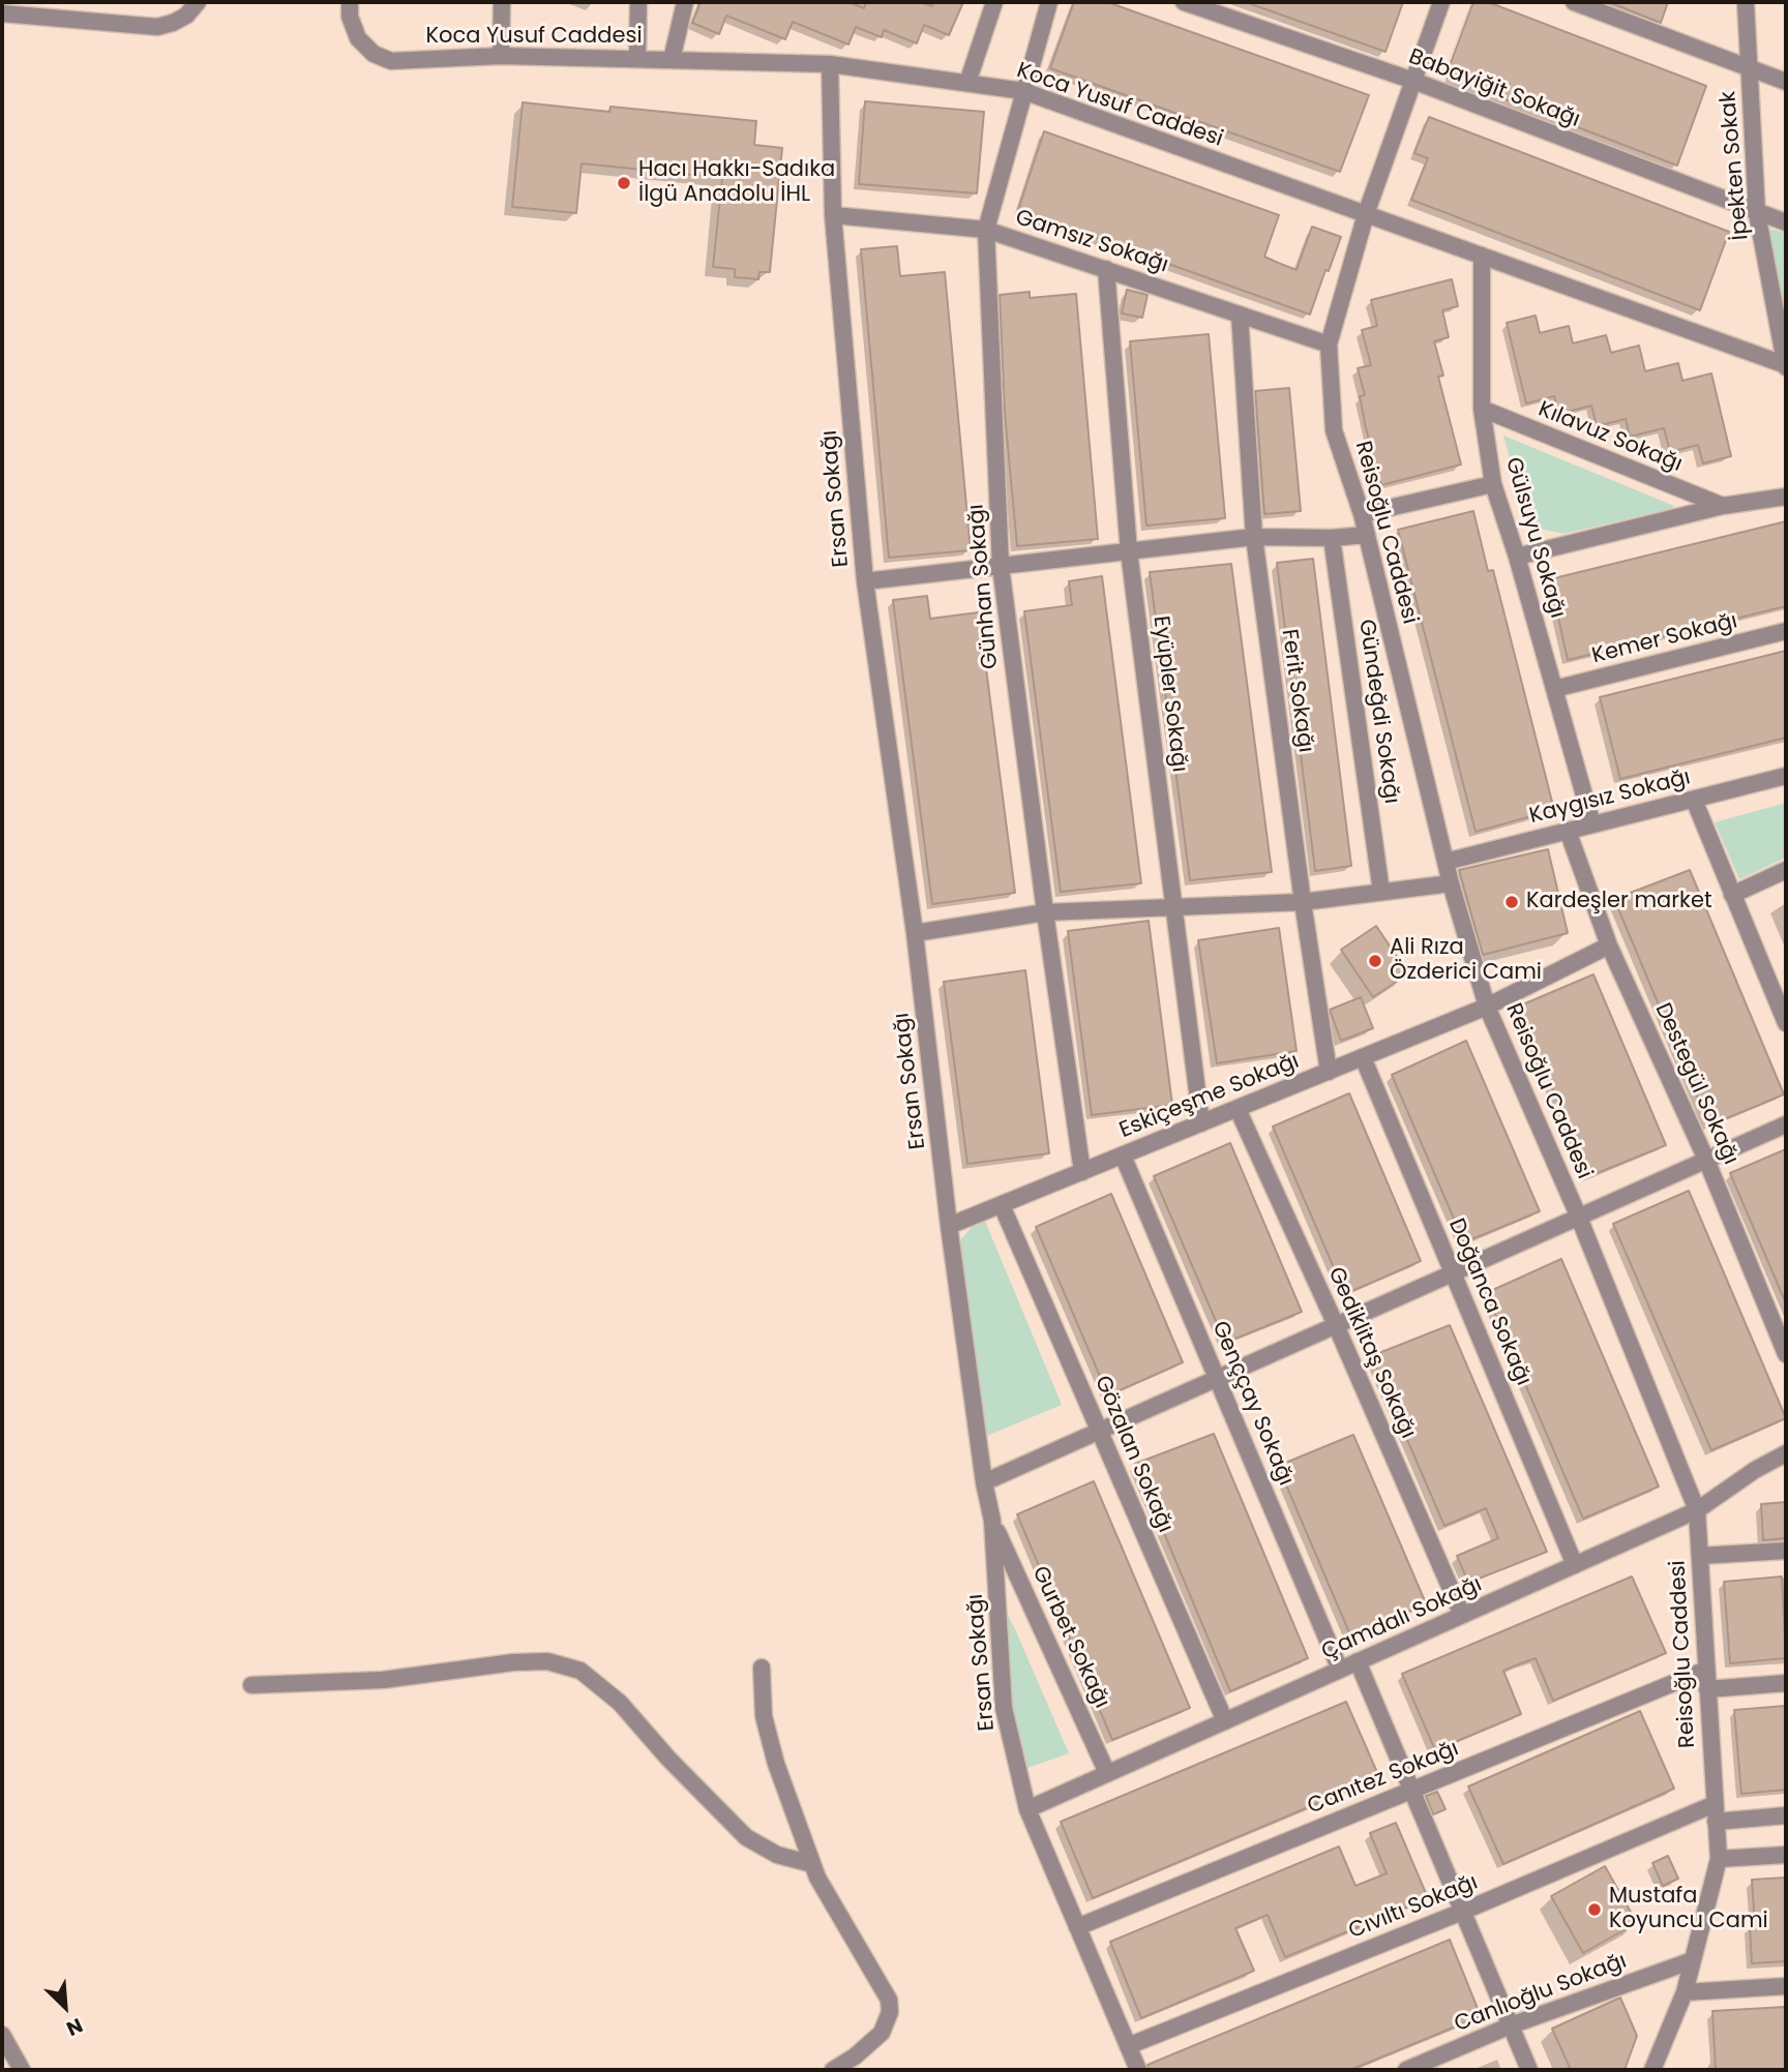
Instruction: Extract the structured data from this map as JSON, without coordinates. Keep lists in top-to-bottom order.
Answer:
{
  "streets": {
    "street": [
      "Koca Yusuf Caddesi",
      "Babayiğit Sokağı",
      "İpekten Sokak",
      "Gamsız Sokağı",
      "Kılavuz Sokağı",
      "Ersan Sokağı",
      "Reisoğlu Caddesi",
      "Gülsuyu Sokağı",
      "Günhan Sokağı",
      "Kemer Sokağı",
      "Ferit Sokağı",
      "Eyüpler Sokağı",
      "Gündeğdi Sokağı",
      "Kaygısız Sokağı",
      "Destegül Sokağı",
      "Eskiçeşme Sokağı",
      "Doğanca Sokağı",
      "Gediklitaş Sokağı",
      "Genççay Sokağı",
      "Gözalan Sokağı",
      "Çamdalı Sokağı",
      "Gurbet Sokağı",
      "Canıtez Sokağı",
      "Cıvıltı Sokağı",
      "Canlıoğlu Sokağı"
    ]
  },
  "crossings": [
    ["Koca Yusuf Caddesi", "İpekten Sokak"],
    ["Koca Yusuf Caddesi", "Ersan Sokağı"],
    ["Koca Yusuf Caddesi", "Reisoğlu Caddesi"],
    ["Koca Yusuf Caddesi", "Gülsuyu Sokağı"],
    ["Koca Yusuf Caddesi", "Günhan Sokağı"],
    ["Babayiğit Sokağı", "İpekten Sokak"],
    ["Babayiğit Sokağı", "Reisoğlu Caddesi"],
    ["Gamsız Sokağı", "Ersan Sokağı"],
    ["Gamsız Sokağı", "Reisoğlu Caddesi"],
    ["Gamsız Sokağı", "Günhan Sokağı"],
    ["Gamsız Sokağı", "Ferit Sokağı"],
    ["Gamsız Sokağı", "Eyüpler Sokağı"],
    ["Kılavuz Sokağı", "Gülsuyu Sokağı"],
    ["Ersan Sokağı", "Eskiçeşme Sokağı"],
    ["Ersan Sokağı", "Çamdalı Sokağı"],
    ["Ersan Sokağı", "Gurbet Sokağı"],
    ["Ersan Sokağı", "Canıtez Sokağı"],
    ["Ersan Sokağı", "Cıvıltı Sokağı"],
    ["Reisoğlu Caddesi", "Kaygısız Sokağı"],
    ["Reisoğlu Caddesi", "Eskiçeşme Sokağı"],
    ["Reisoğlu Caddesi", "Çamdalı Sokağı"],
    ["Reisoğlu Caddesi", "Canıtez Sokağı"],
    ["Reisoğlu Caddesi", "Cıvıltı Sokağı"],
    ["Reisoğlu Caddesi", "Canlıoğlu Sokağı"],
    ["Gülsuyu Sokağı", "Kemer Sokağı"],
    ["Gülsuyu Sokağı", "Kaygısız Sokağı"],
    ["Günhan Sokağı", "Eskiçeşme Sokağı"],
    ["Ferit Sokağı", "Eskiçeşme Sokağı"],
    ["Eyüpler Sokağı", "Eskiçeşme Sokağı"],
    ["Kaygısız Sokağı", "Destegül Sokağı"],
    ["Destegül Sokağı", "Eskiçeşme Sokağı"],
    ["Eskiçeşme Sokağı", "Doğanca Sokağı"],
    ["Eskiçeşme Sokağı", "Gediklitaş Sokağı"],
    ["Eskiçeşme Sokağı", "Genççay Sokağı"],
    ["Eskiçeşme Sokağı", "Gözalan Sokağı"],
    ["Doğanca Sokağı", "Çamdalı Sokağı"],
    ["Gediklitaş Sokağı", "Çamdalı Sokağı"],
    ["Genççay Sokağı", "Çamdalı Sokağı"],
    ["Gözalan Sokağı", "Çamdalı Sokağı"],
    ["Çamdalı Sokağı", "Gurbet Sokağı"]
  ],
  "places": [
    "Hacı Hakkı-Sadıka İlgü Anadolu İHL",
    "Kardeşler market",
    "Ali Rıza Özderici Cami",
    "Mustafa Koyuncu Cami"
  ],
  "north": "bottom right"
}
